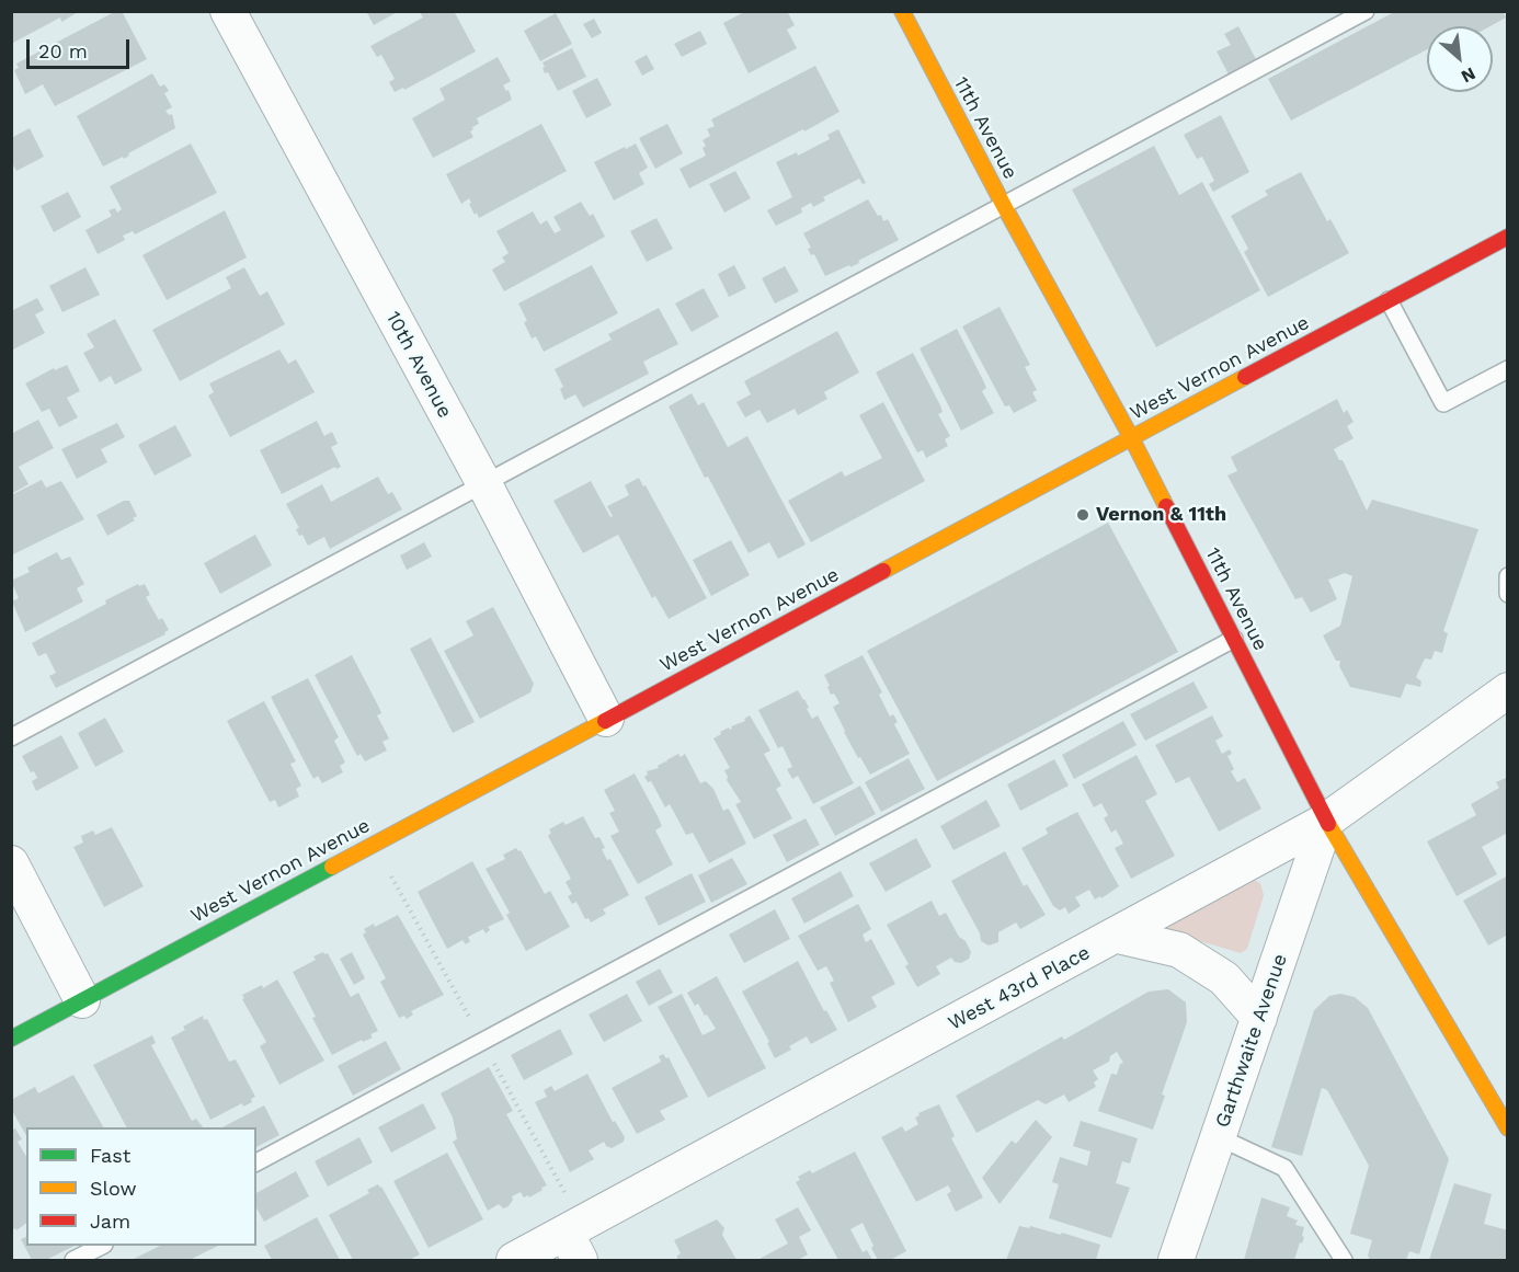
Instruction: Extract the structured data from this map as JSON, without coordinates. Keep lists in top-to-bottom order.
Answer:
{
  "streets": {
    "main road": ["11th Avenue", "West Vernon Avenue"],
    "street": ["10th Avenue", "West 43rd Place", "Garthwaite Avenue"]
  },
  "crossings": [
    ["11th Avenue", "West Vernon Avenue"],
    ["11th Avenue", "West 43rd Place"],
    ["11th Avenue", "Garthwaite Avenue"],
    ["10th Avenue", "West Vernon Avenue"],
    ["West 43rd Place", "Garthwaite Avenue"]
  ],
  "places": ["Vernon & 11th"],
  "legend": ["Fast", "Slow", "Jam"],
  "scale_bar": "20 m",
  "north": "bottom right"
}
